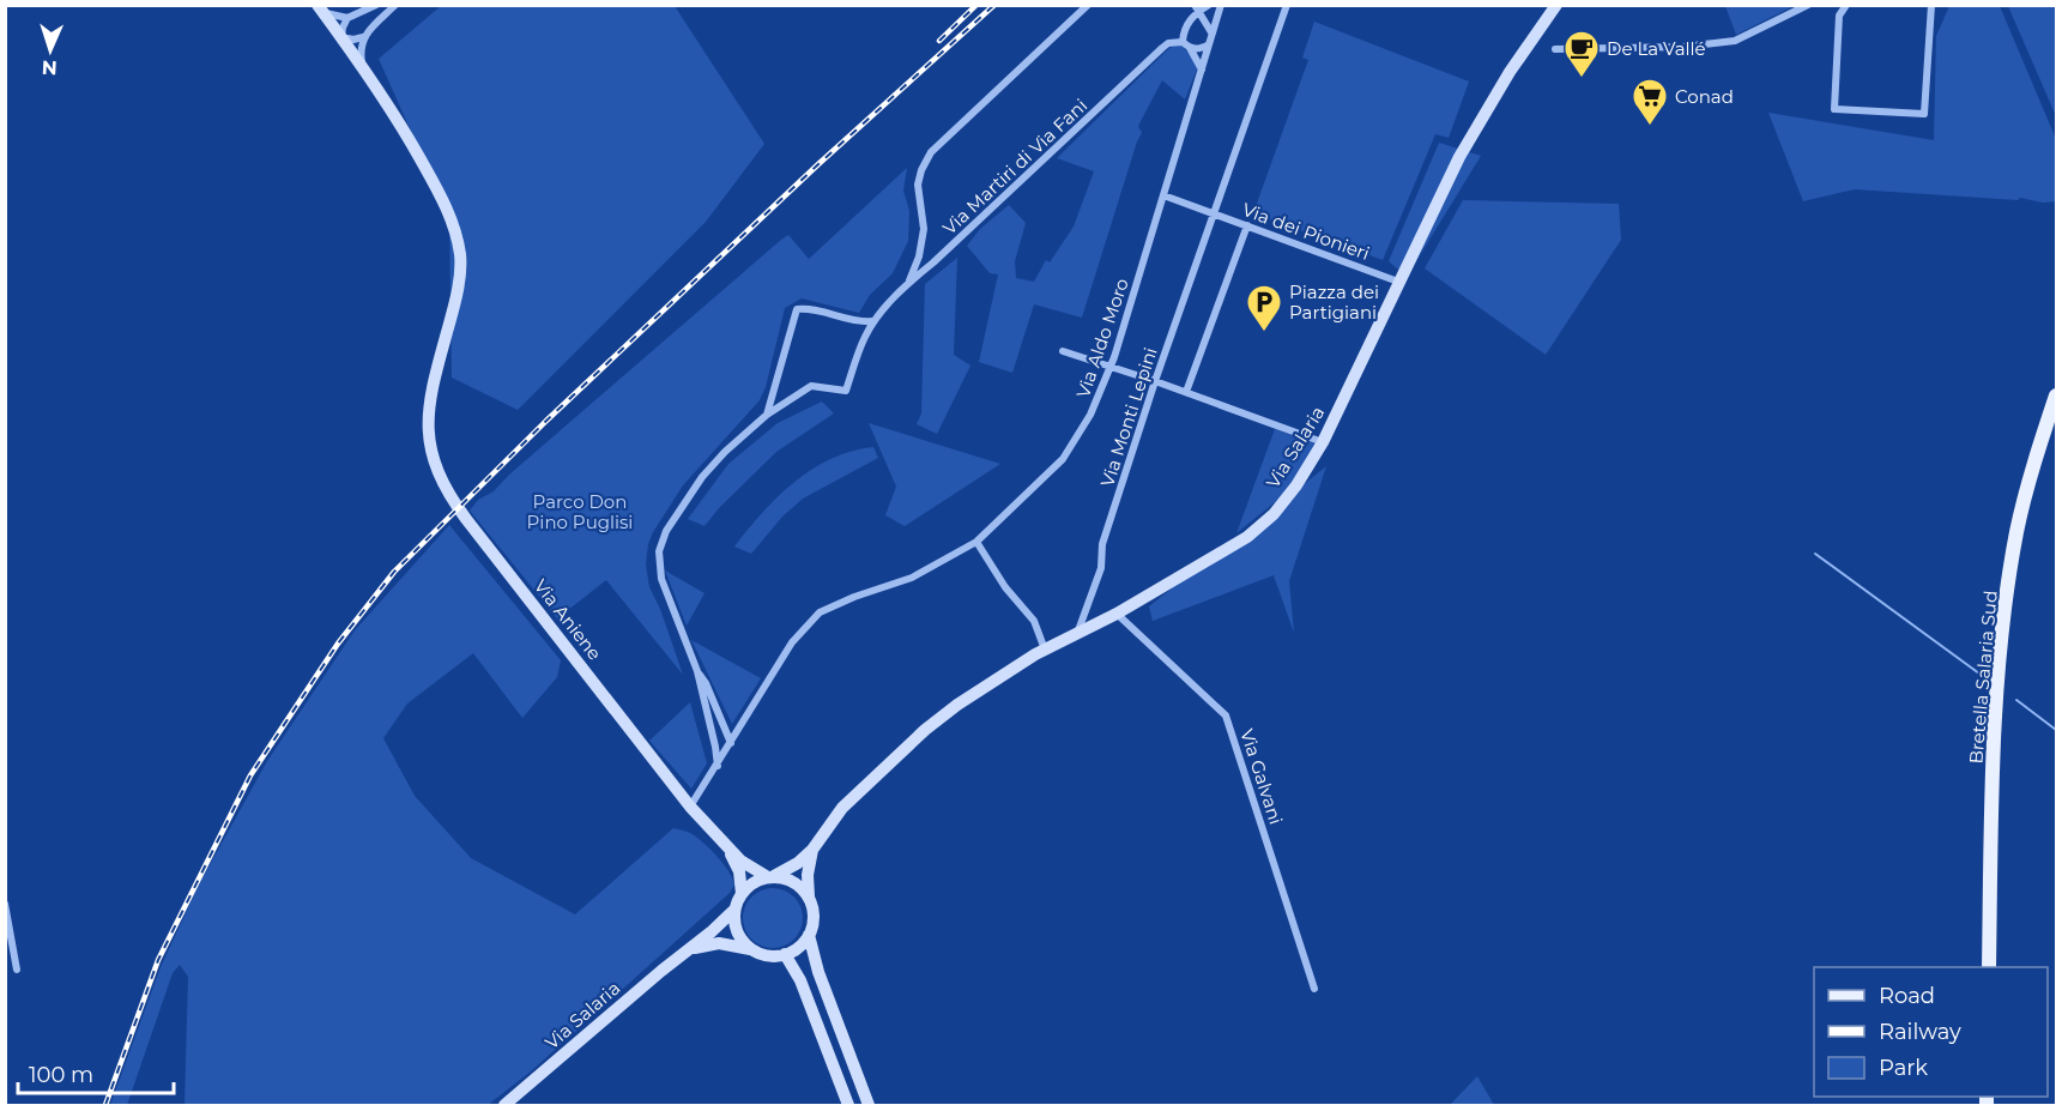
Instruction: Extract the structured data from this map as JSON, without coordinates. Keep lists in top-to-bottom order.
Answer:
{
  "streets": {
    "main road": ["Via Salaria", "Via Aniene", "Bretella Salaria Sud"],
    "street": [
      "Via Martiri di Via Fani",
      "Via dei Pionieri",
      "Via Aldo Moro",
      "Via Monti Lepini",
      "Via Galvani"
    ]
  },
  "crossings": [
    ["Via dei Pionieri", "Via Monti Lepini"],
    ["Via dei Pionieri", "Via Salaria"],
    ["Via Aldo Moro", "Via Aniene"],
    ["Via Monti Lepini", "Via Salaria"],
    ["Via Salaria", "Via Aniene"],
    ["Via Salaria", "Via Galvani"]
  ],
  "parks": ["Parco Don Pino Puglisi"],
  "places": {
    "cafe": ["De La Vallé"],
    "supermarket": ["Conad"],
    "parking": ["Piazza dei Partigiani"]
  },
  "legend": ["Road", "Railway", "Park"],
  "scale_bar": "100 m",
  "north": "bottom"
}
